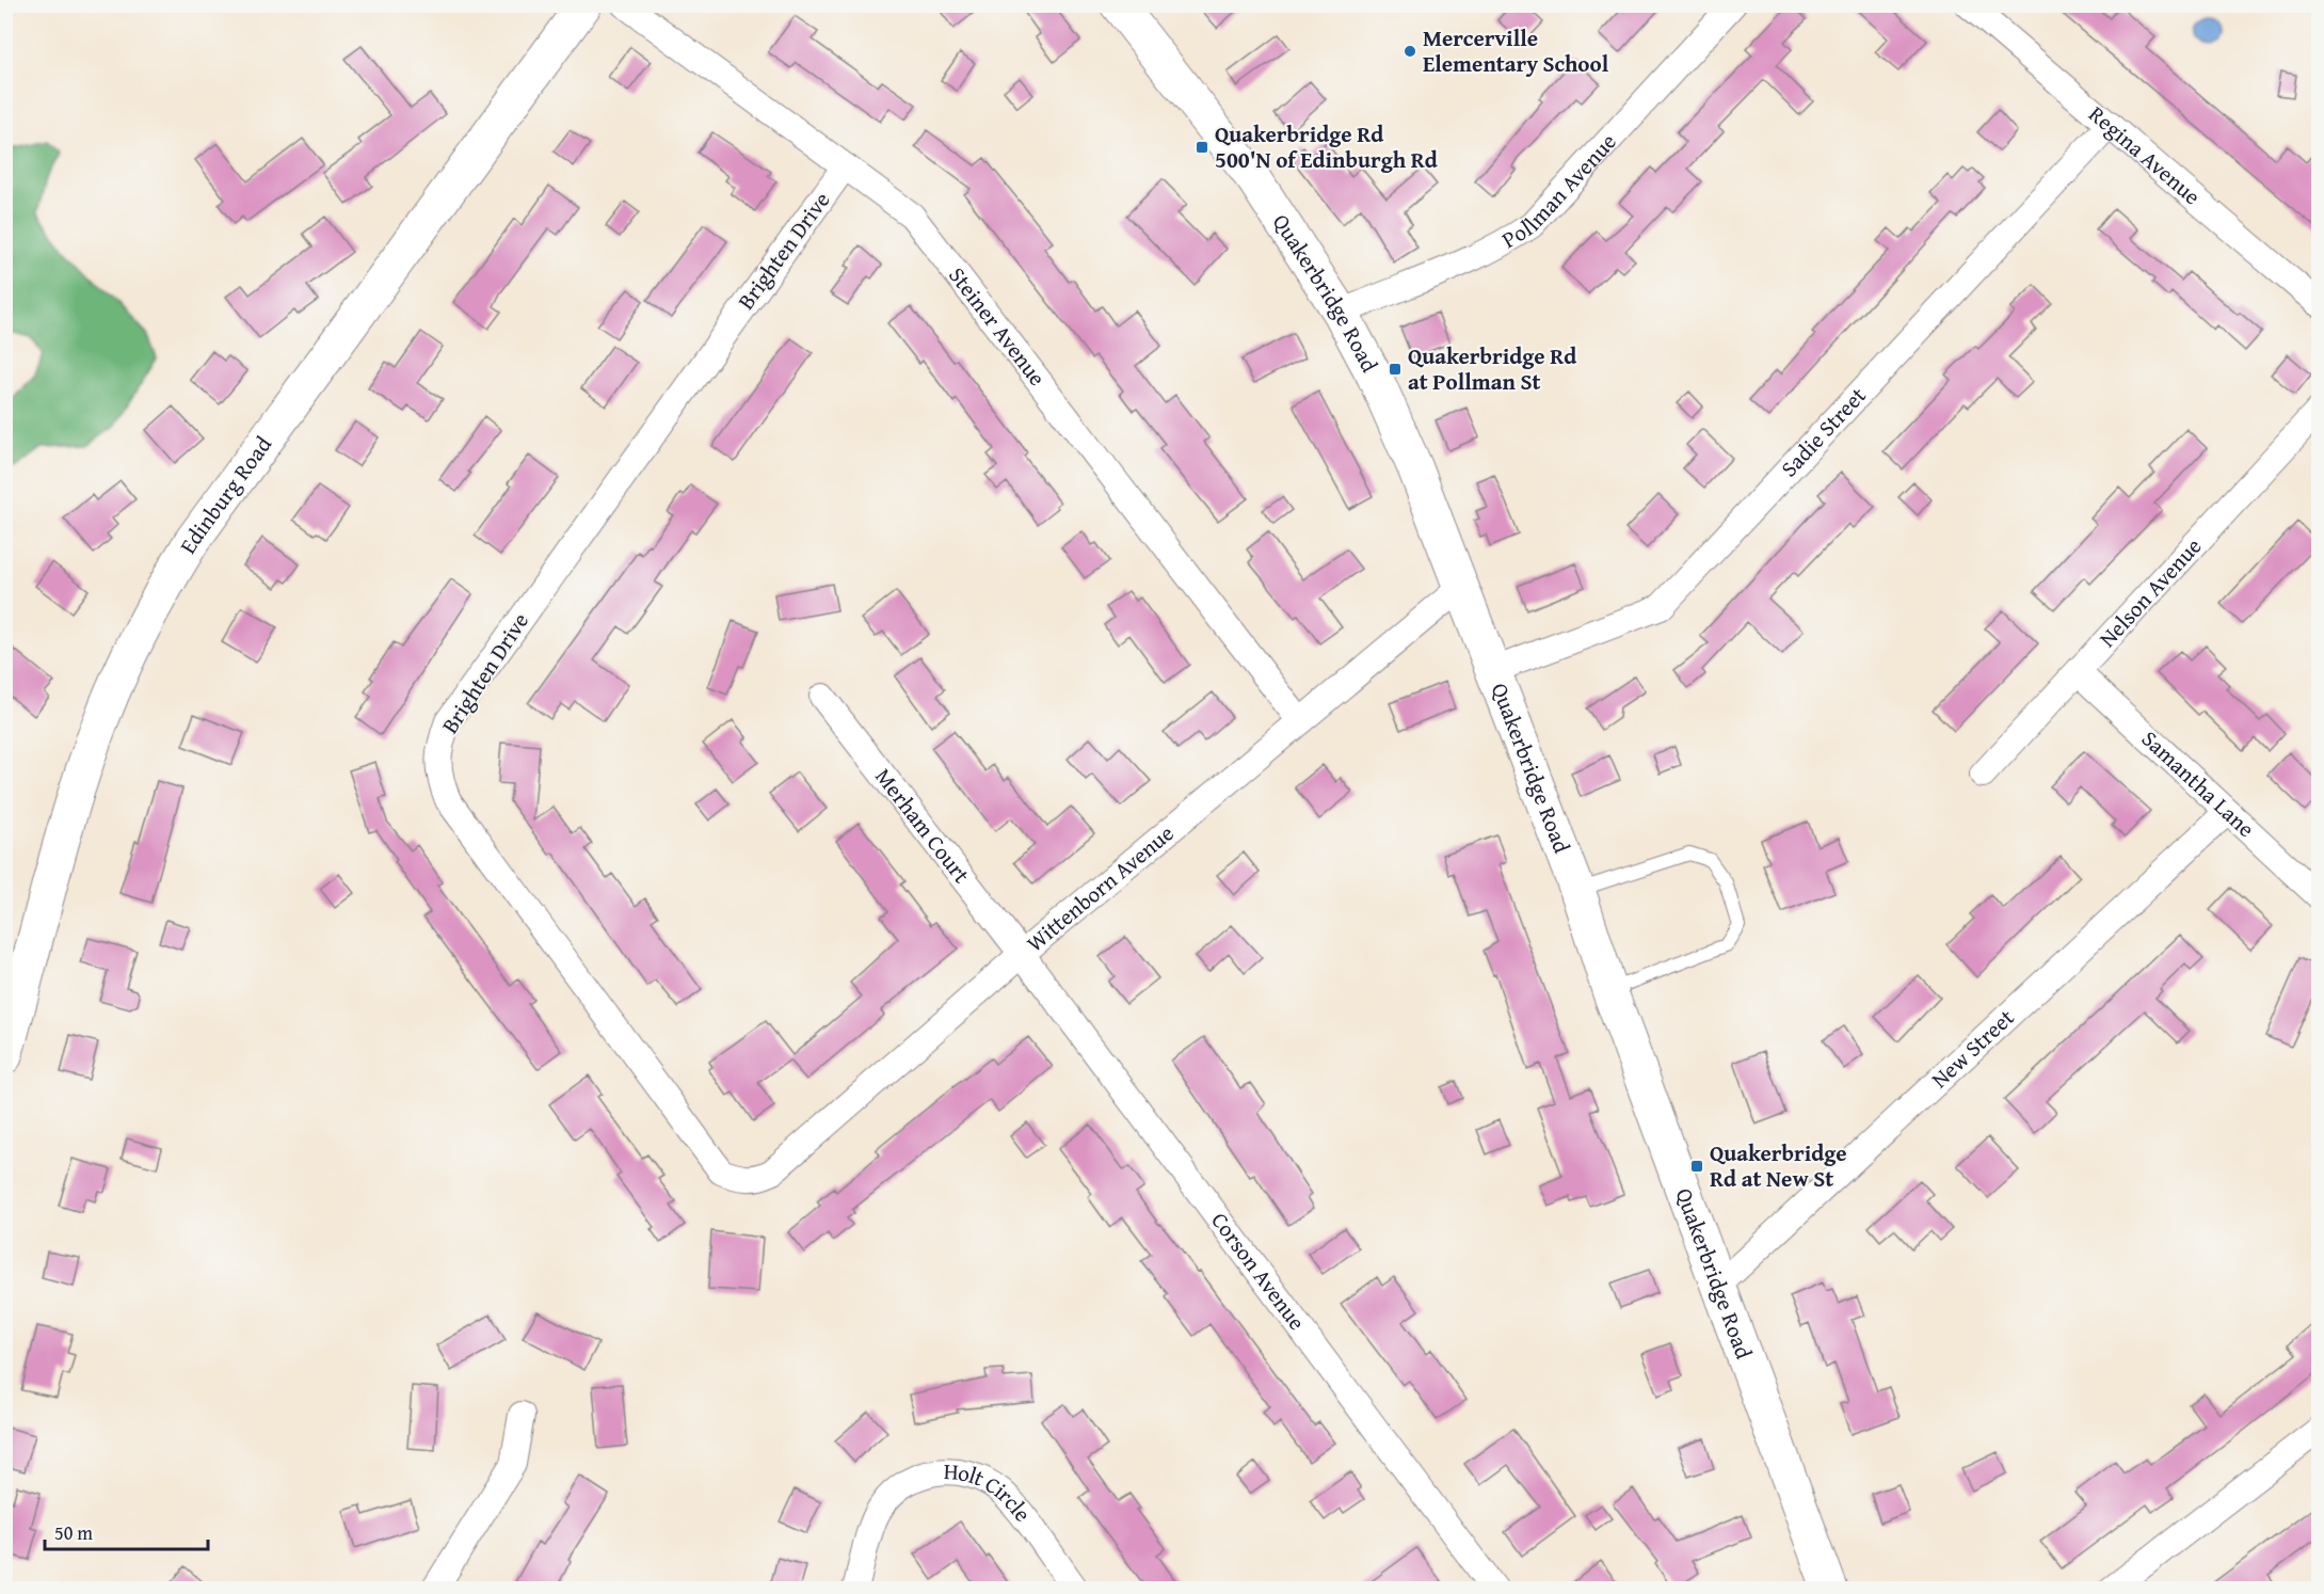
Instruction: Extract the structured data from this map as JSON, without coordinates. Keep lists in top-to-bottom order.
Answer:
{
  "streets": {
    "main road": ["Quakerbridge Road", "Edinburg Road"],
    "street": [
      "Regina Avenue",
      "Pollman Avenue",
      "Brighten Drive",
      "Steiner Avenue",
      "Sadie Street",
      "Nelson Avenue",
      "Samantha Lane",
      "Merham Court",
      "Wittenborn Avenue",
      "New Street",
      "Corson Avenue",
      "Holt Circle"
    ]
  },
  "crossings": [
    ["Regina Avenue", "Sadie Street"],
    ["Pollman Avenue", "Quakerbridge Road"],
    ["Brighten Drive", "Steiner Avenue"],
    ["Brighten Drive", "Wittenborn Avenue"],
    ["Quakerbridge Road", "Sadie Street"],
    ["Quakerbridge Road", "Wittenborn Avenue"],
    ["Quakerbridge Road", "New Street"],
    ["Steiner Avenue", "Wittenborn Avenue"],
    ["Nelson Avenue", "Samantha Lane"],
    ["Samantha Lane", "New Street"],
    ["Merham Court", "Wittenborn Avenue"],
    ["Merham Court", "Corson Avenue"],
    ["Wittenborn Avenue", "Corson Avenue"]
  ],
  "places": {
    "other": ["Mercerville Elementary School"],
    "transit": ["Quakerbridge Rd 500'N of Edinburgh Rd", "Quakerbridge Rd at Pollman St", "Quakerbridge Rd at New St"]
  },
  "scale_bar": "50 m"
}
